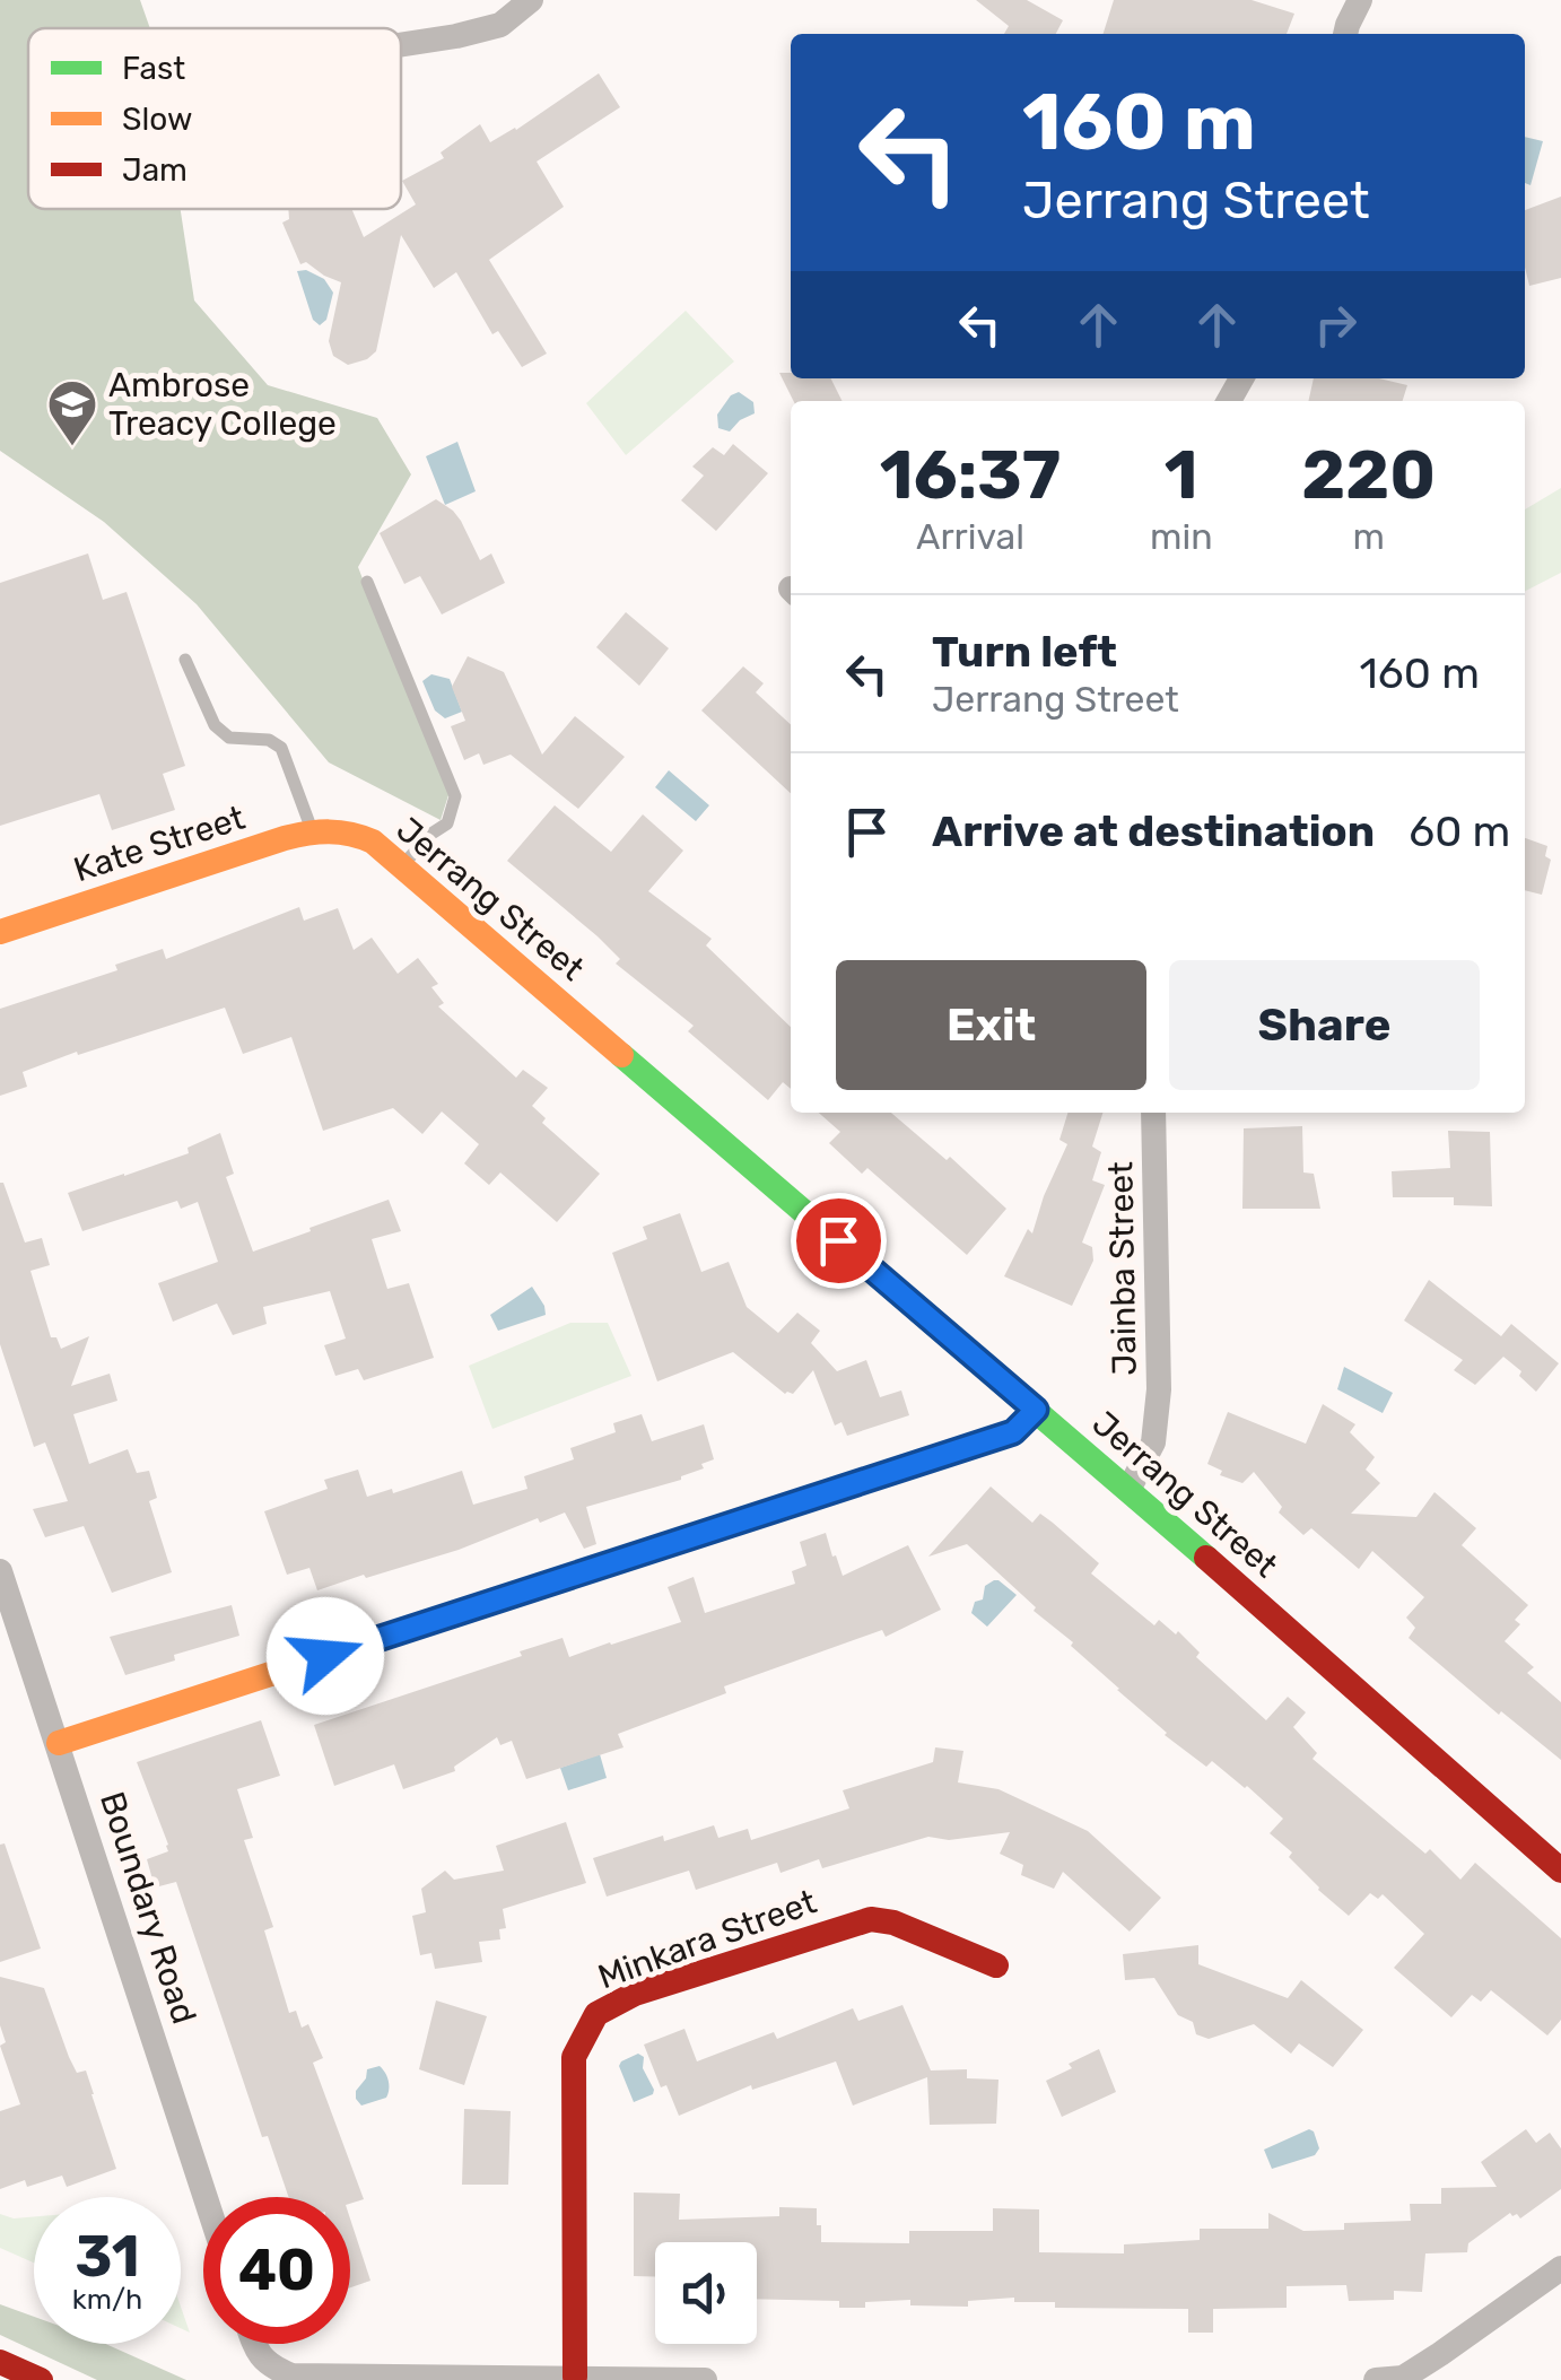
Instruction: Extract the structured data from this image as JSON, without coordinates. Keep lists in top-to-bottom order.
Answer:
{
  "streets": {
    "main road": ["Kate Street", "Jerrang Street", "Minkara Street"],
    "street": ["Jainba Street", "Boundary Road"]
  },
  "crossings": [
    ["Kate Street", "Jerrang Street"],
    ["Jerrang Street", "Jainba Street"]
  ],
  "places": {
    "school or university": ["Ambrose Treacy College"]
  },
  "legend": ["Fast", "Slow", "Jam"],
  "page": {
    "turn": ["160 m", "Jerrang Street"],
    "eta": [
      "16:37",
      "Arrival",
      "1",
      "min",
      "220",
      "m"
    ],
    "list": [
      {
        "name": "Turn left",
        "note": "Jerrang Street",
        "value": "160 m"
      },
      {
        "name": "Arrive at destination",
        "value": "60 m"
      }
    ],
    "buttons": ["Exit", "Share"],
    "speed": "31 km/h",
    "limit": "40"
  }
}
